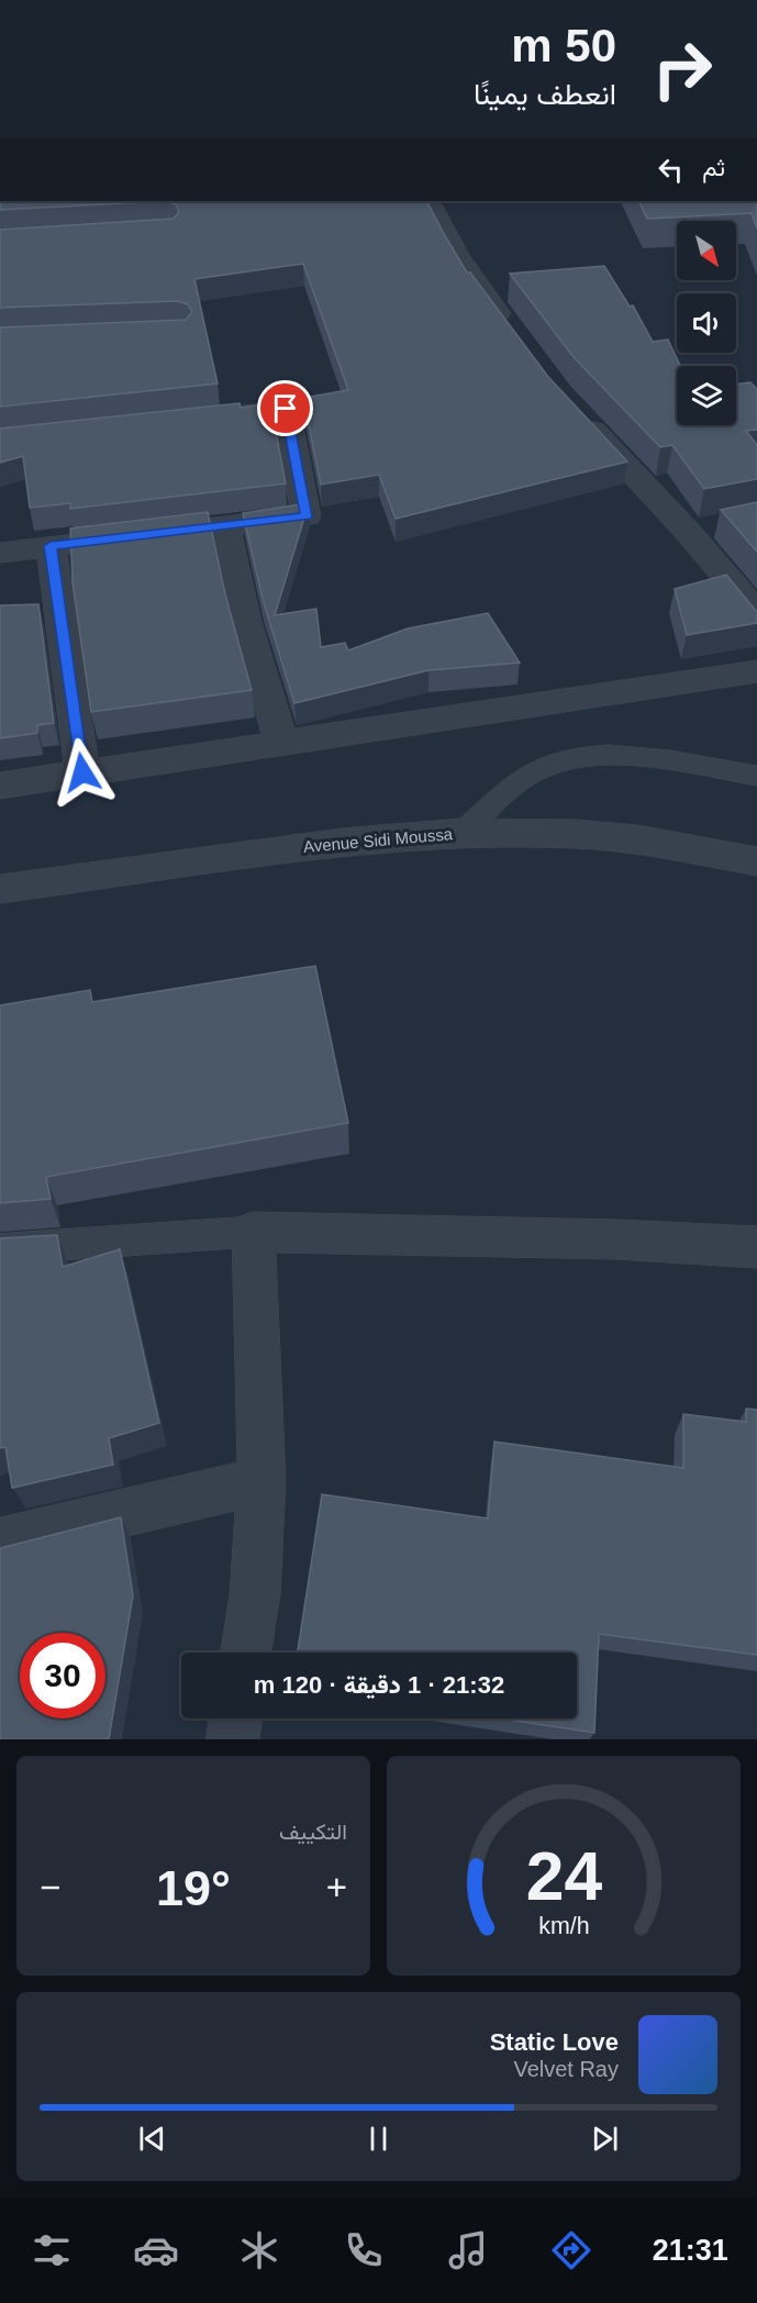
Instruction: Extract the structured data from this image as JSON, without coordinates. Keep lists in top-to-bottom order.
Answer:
{
  "streets": {
    "street": ["Avenue Sidi Moussa"]
  },
  "north": "bottom right",
  "page": {
    "turn": ["50 m", "انعطف يمينًا"],
    "then": "ثم",
    "limit": "30",
    "trip": "21:32 · 1 دقيقة · 120 m",
    "tile": "التكييف",
    "heat": ["−", "19°", "+"],
    "song": ["Static Love", "Velvet Ray"],
    "tabs": "21:31",
    "gauge": ["24", "km/h"]
  }
}
